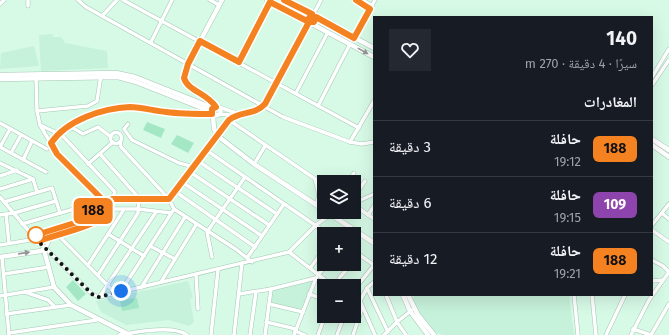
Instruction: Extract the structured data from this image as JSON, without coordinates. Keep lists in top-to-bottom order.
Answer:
{
  "lines": ["bus line 188"],
  "page": {
    "on_map": "188",
    "heading": [
      ["140", "سيرًا · 4 دقيقة · 270 m"],
      "المغادرات"
    ],
    "list": [
      {
        "mark": "188",
        "name": "حافلة",
        "note": "19:12",
        "value": "3 دقيقة"
      },
      {
        "mark": "109",
        "name": "حافلة",
        "note": "19:15",
        "value": "6 دقيقة"
      },
      {
        "mark": "188",
        "name": "حافلة",
        "note": "19:21",
        "value": "12 دقيقة"
      }
    ],
    "map_buttons": ["+", "−"]
  }
}
